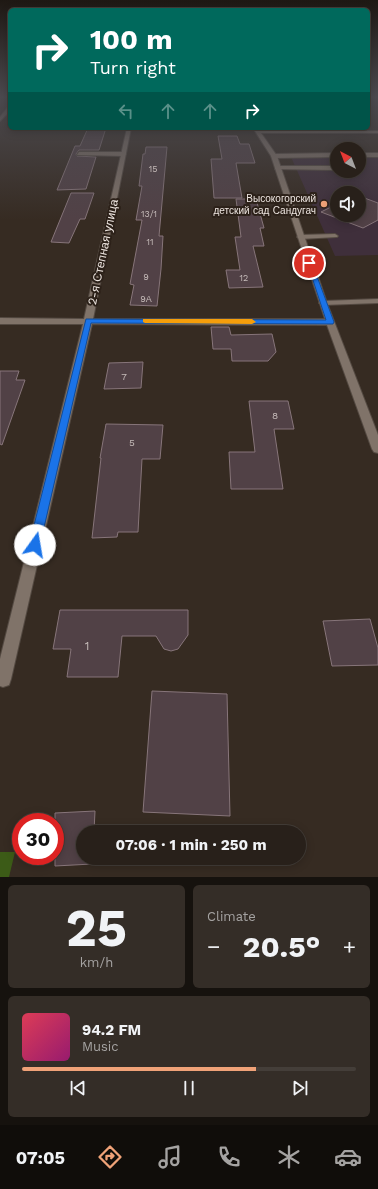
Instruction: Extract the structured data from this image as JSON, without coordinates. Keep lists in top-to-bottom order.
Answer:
{
  "streets": {
    "street": ["2-я Степная улица"]
  },
  "places": ["Высокогорский детский сад Сандугач"],
  "house_numbers": [
    "15",
    "13/1",
    "11",
    "9",
    "12",
    "9А",
    "7",
    "8",
    "5",
    "1"
  ],
  "north": "top left",
  "page": {
    "turn": ["100 m", "Turn right"],
    "limit": "30",
    "trip": "07:06 · 1 min · 250 m",
    "tile": [
      ["25", "km/h"],
      "Climate"
    ],
    "heat": ["−", "20.5°", "+"],
    "song": ["94.2 FM", "Music"],
    "tabs": "07:05"
  }
}
